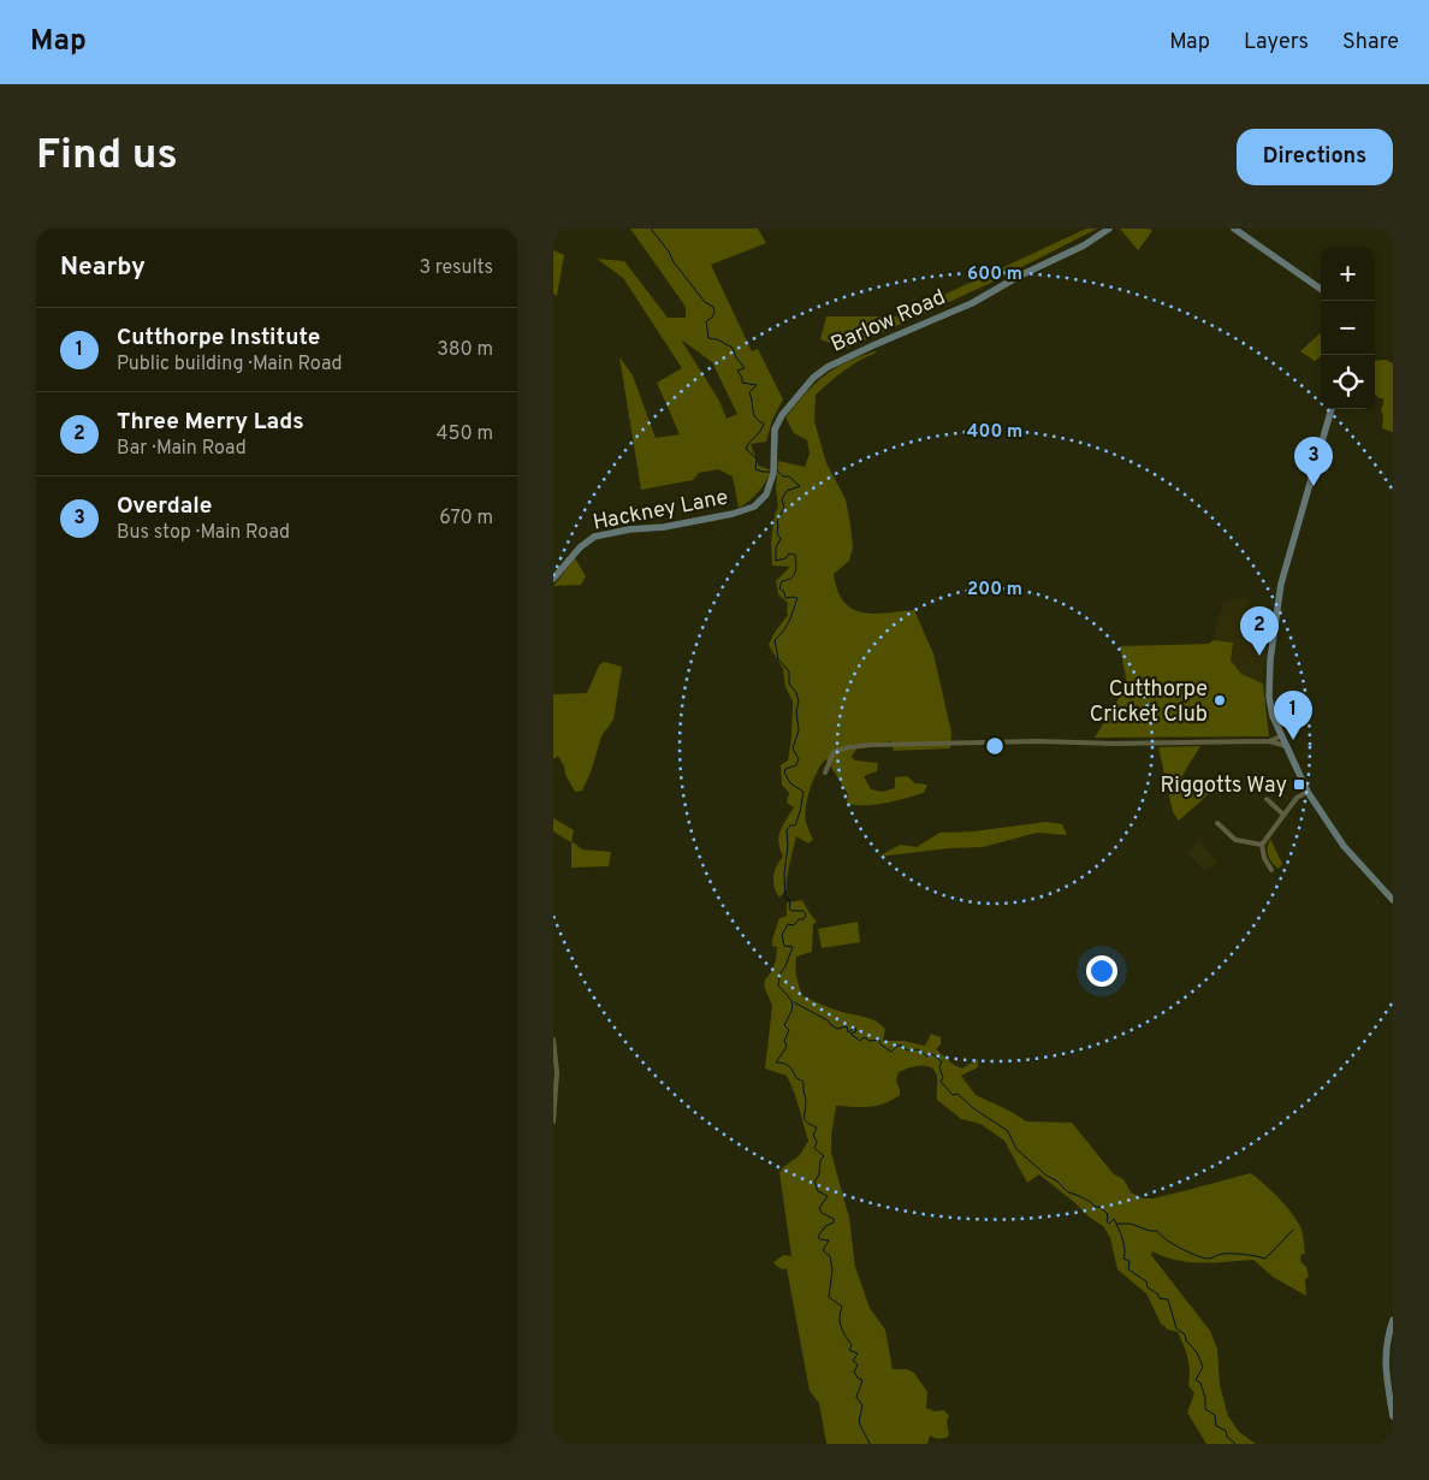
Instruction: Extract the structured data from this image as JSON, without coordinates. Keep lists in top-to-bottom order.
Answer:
{
  "streets": {
    "main road": ["Barlow Road", "Hackney Lane"]
  },
  "crossings": [
    ["Barlow Road", "Hackney Lane"]
  ],
  "places": {
    "other": ["Cutthorpe Cricket Club"],
    "transit": ["Riggotts Way"]
  },
  "page": {
    "header": "Map",
    "nav": ["Map", "Layers", "Share"],
    "buttons": "Directions",
    "title": "Find us",
    "heading": ["Nearby", "3 results"],
    "map_buttons": ["+", "−"],
    "list": [
      {
        "mark": "1",
        "name": "Cutthorpe Institute",
        "note": "Public building · Main Road",
        "value": "380 m"
      },
      {
        "mark": "2",
        "name": "Three Merry Lads",
        "note": "Bar · Main Road",
        "value": "450 m"
      },
      {
        "mark": "3",
        "name": "Overdale",
        "note": "Bus stop · Main Road",
        "value": "670 m"
      }
    ],
    "pins": ["3", "2", "1"]
  },
  "rings": ["600 m", "400 m", "200 m"]
}
